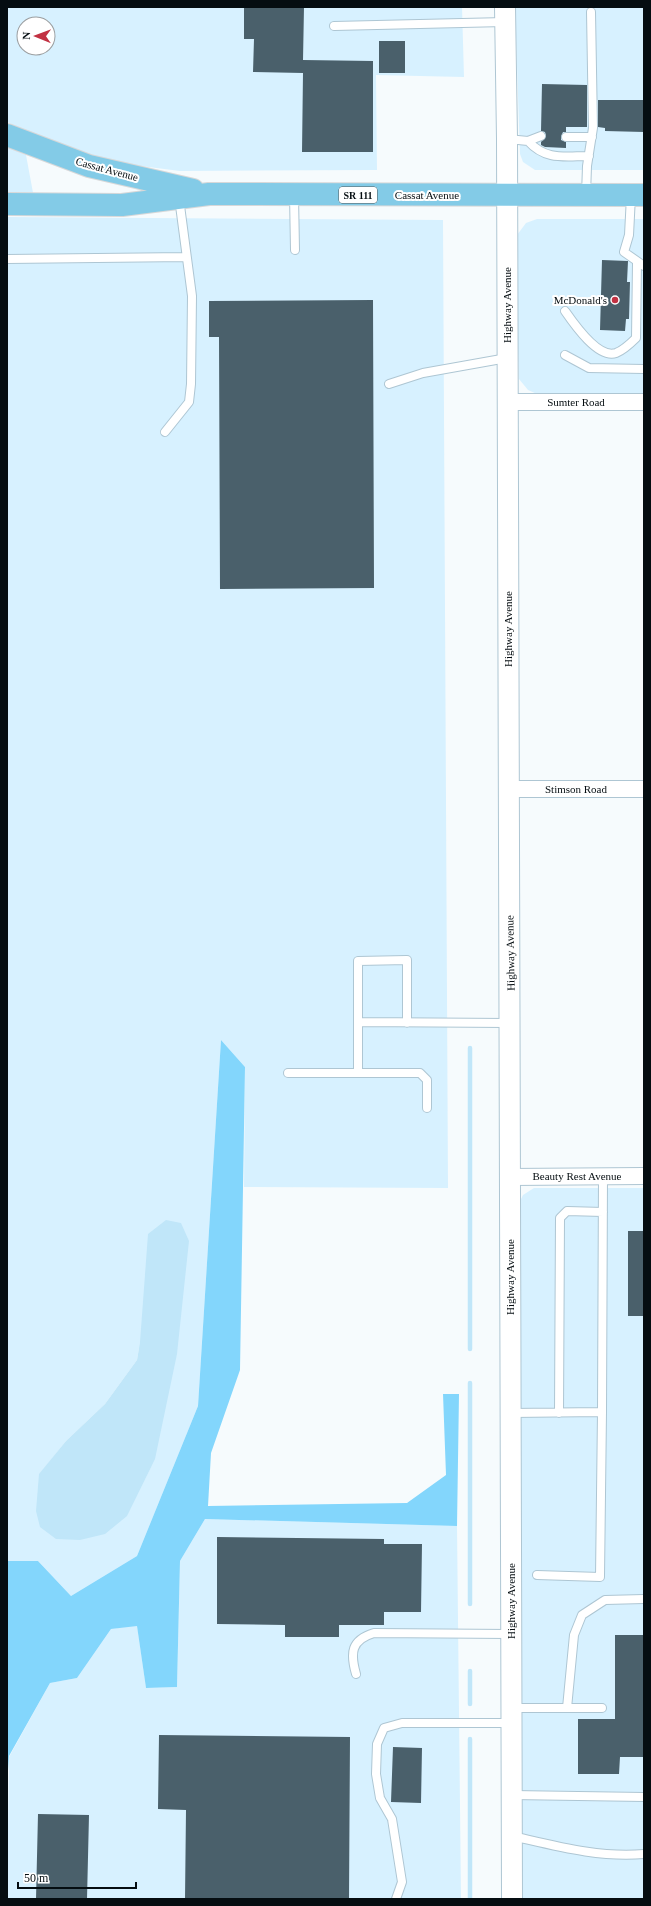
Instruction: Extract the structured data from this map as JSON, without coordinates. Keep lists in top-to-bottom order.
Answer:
{
  "streets": {
    "main road": ["Cassat Avenue", "SR 111"],
    "street": [
      "Highway Avenue",
      "Sumter Road",
      "Stimson Road",
      "Beauty Rest Avenue"
    ]
  },
  "crossings": [
    ["Cassat Avenue", "Highway Avenue"],
    ["Highway Avenue", "Sumter Road"],
    ["Highway Avenue", "Stimson Road"],
    ["Highway Avenue", "Beauty Rest Avenue"]
  ],
  "places": ["McDonald's"],
  "scale_bar": "50 m",
  "north": "left"
}
